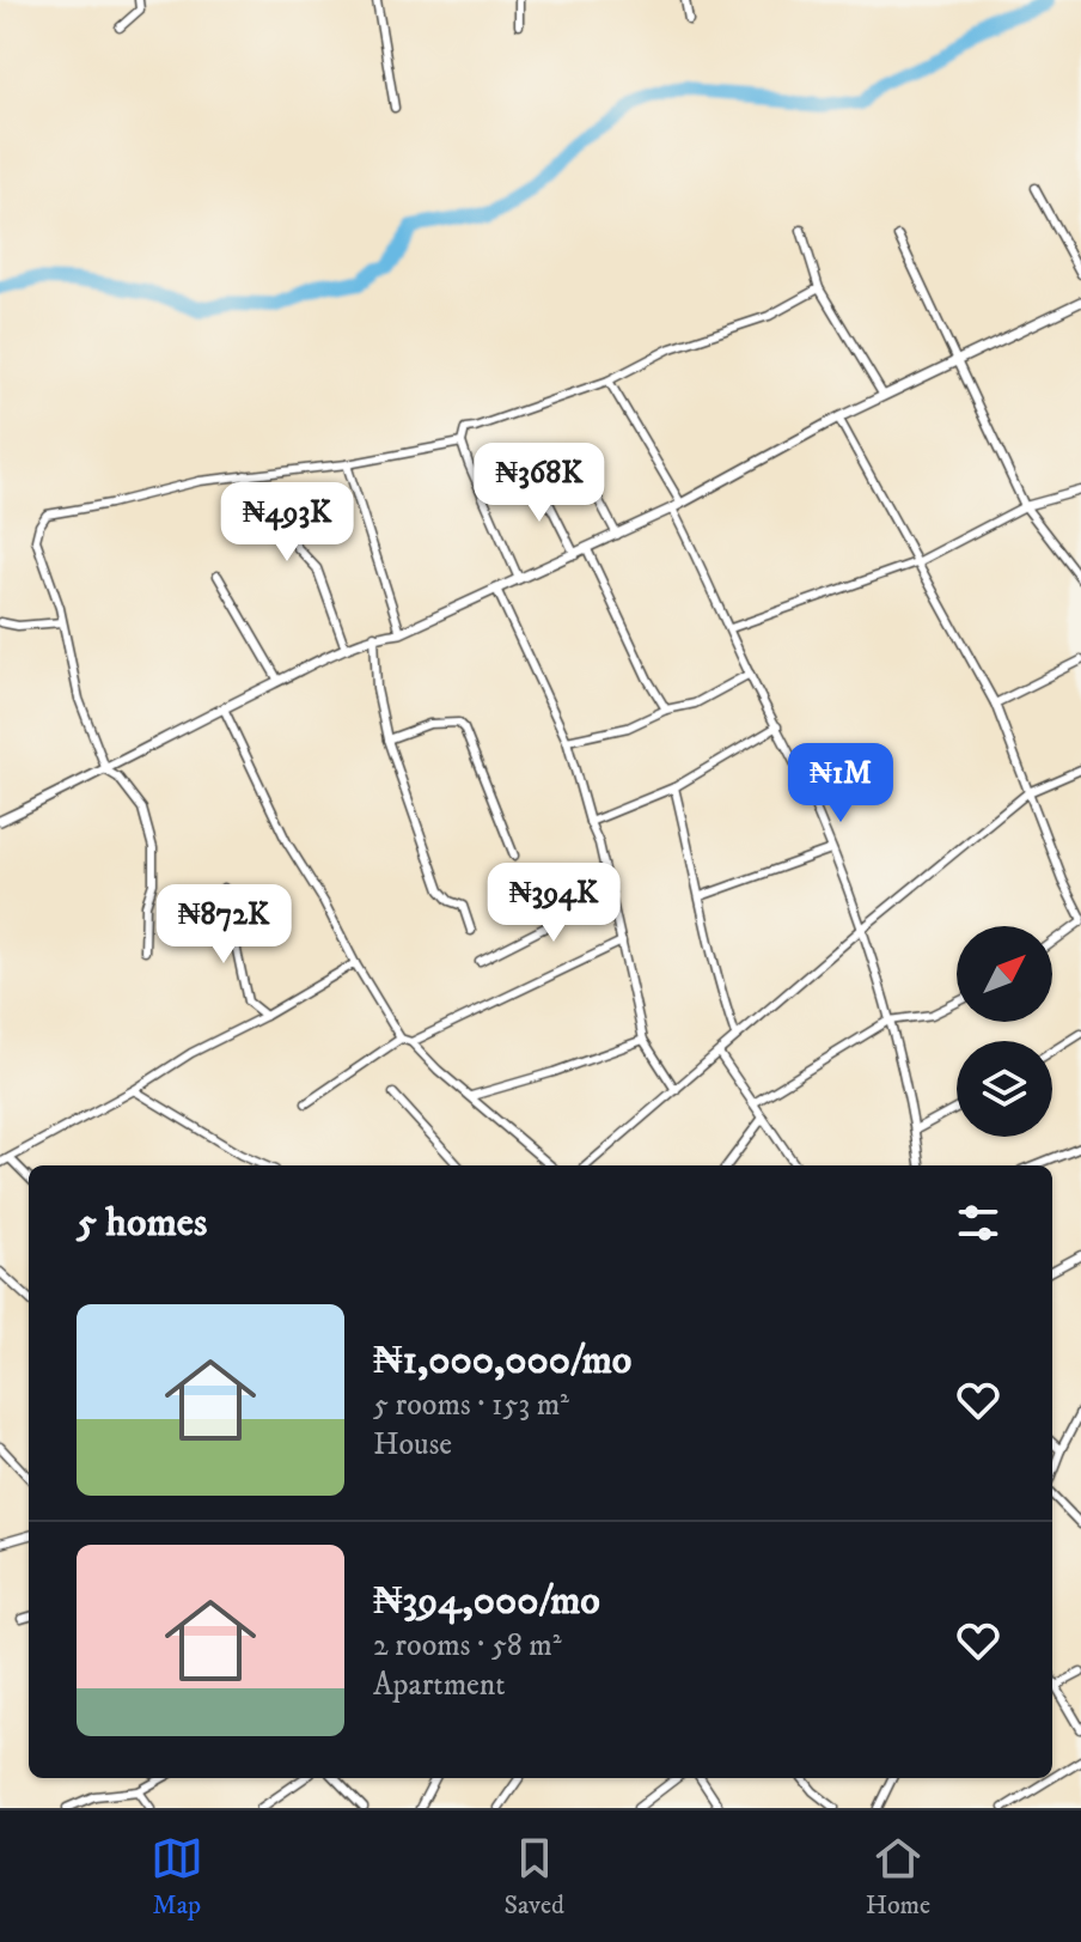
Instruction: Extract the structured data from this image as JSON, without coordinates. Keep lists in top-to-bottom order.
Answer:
{
  "north": "top right",
  "page": {
    "price": [
      "₦368K",
      "₦493K",
      "₦1M",
      "₦394K",
      "₦872K"
    ],
    "heading": "5 homes",
    "list": [
      {
        "name": "₦1,000,000/mo",
        "note": "5 rooms · 153 m² · House"
      },
      {
        "name": "₦394,000/mo",
        "note": "2 rooms · 58 m² · Apartment"
      }
    ],
    "tabs": ["Map", "Saved", "Home"]
  }
}
